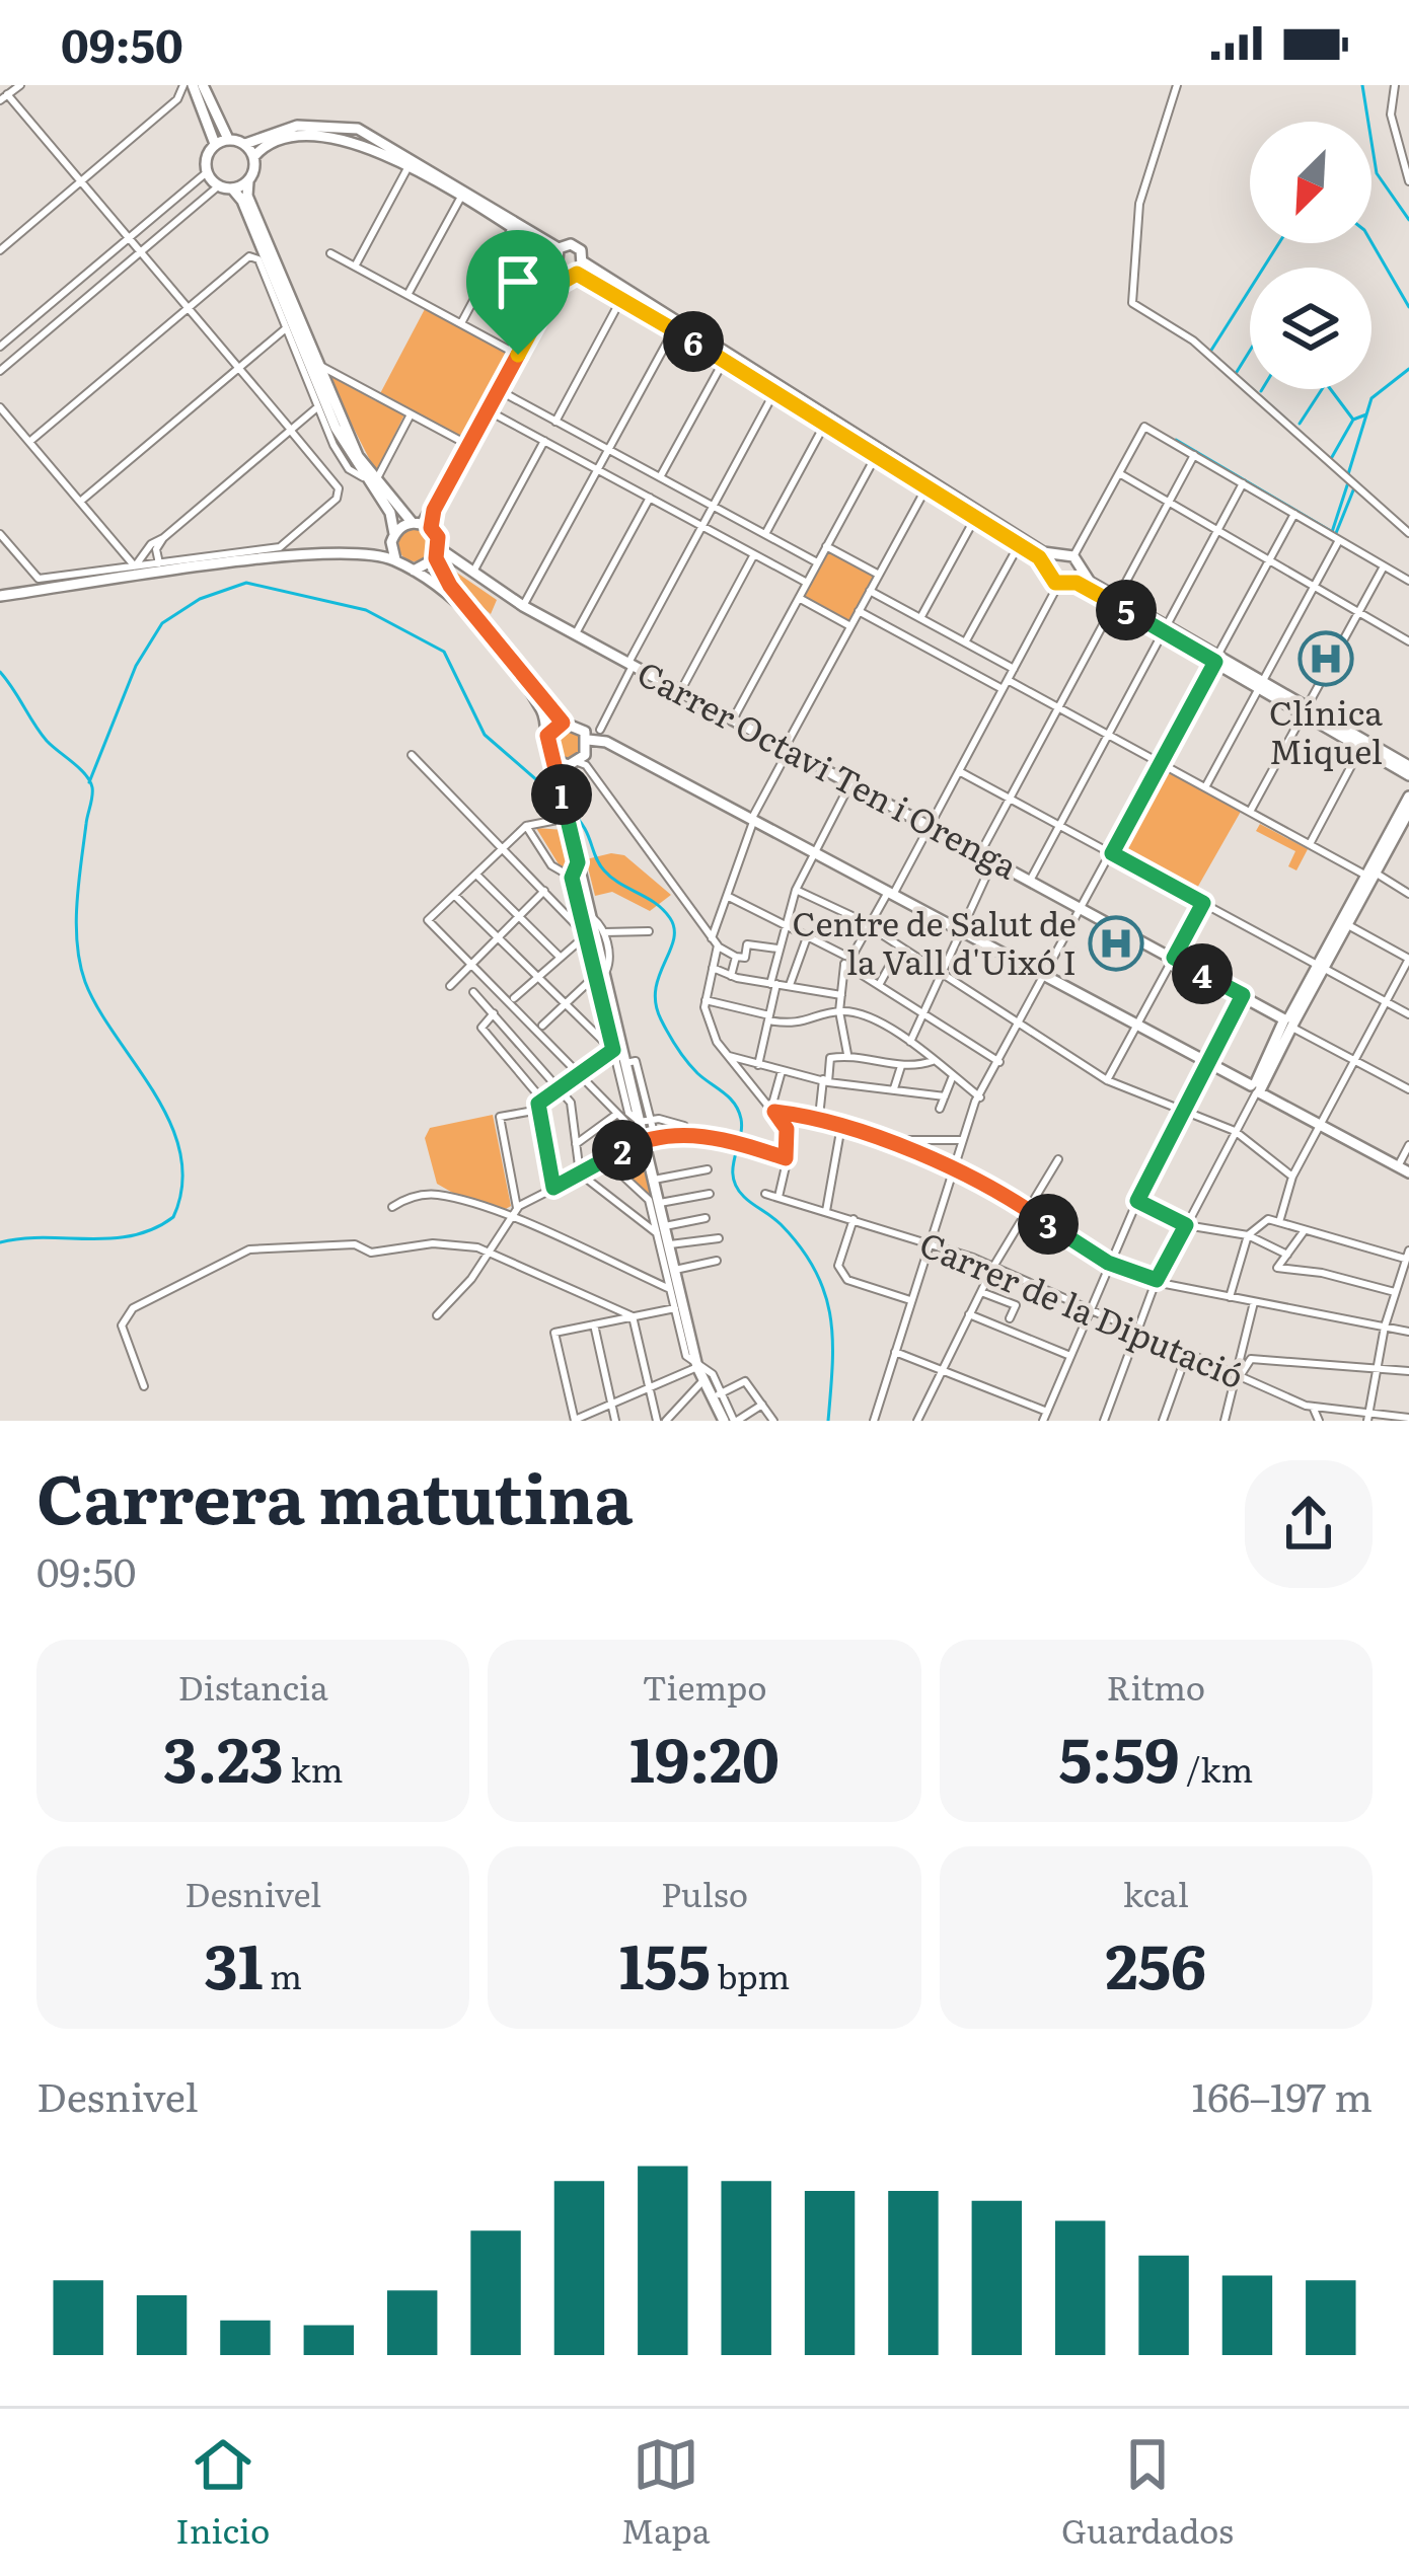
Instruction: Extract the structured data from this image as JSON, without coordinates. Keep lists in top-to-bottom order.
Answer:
{
  "streets": {
    "street": ["Carrer Octavi Ten i Orenga", "Carrer de la Diputació"]
  },
  "places": {
    "hospital": ["Clínica Miquel", "Centre de Salut de la Vall d'Uixó I"]
  },
  "north": "bottom left",
  "page": {
    "status": "09:50",
    "pins": [
      "6",
      "5",
      "1",
      "4",
      "2",
      "3"
    ],
    "heading": ["Carrera matutina", "09:50"],
    "stats": [
      ["Distancia", "3.23 km"],
      ["Tiempo", "19:20"],
      ["Ritmo", "5:59 /km"],
      ["Desnivel", "31 m"],
      ["Pulso", "155 bpm"],
      ["kcal", "256"]
    ],
    "chart": ["Desnivel", "166–197 m"],
    "tabs": ["Inicio", "Mapa", "Guardados"]
  }
}
